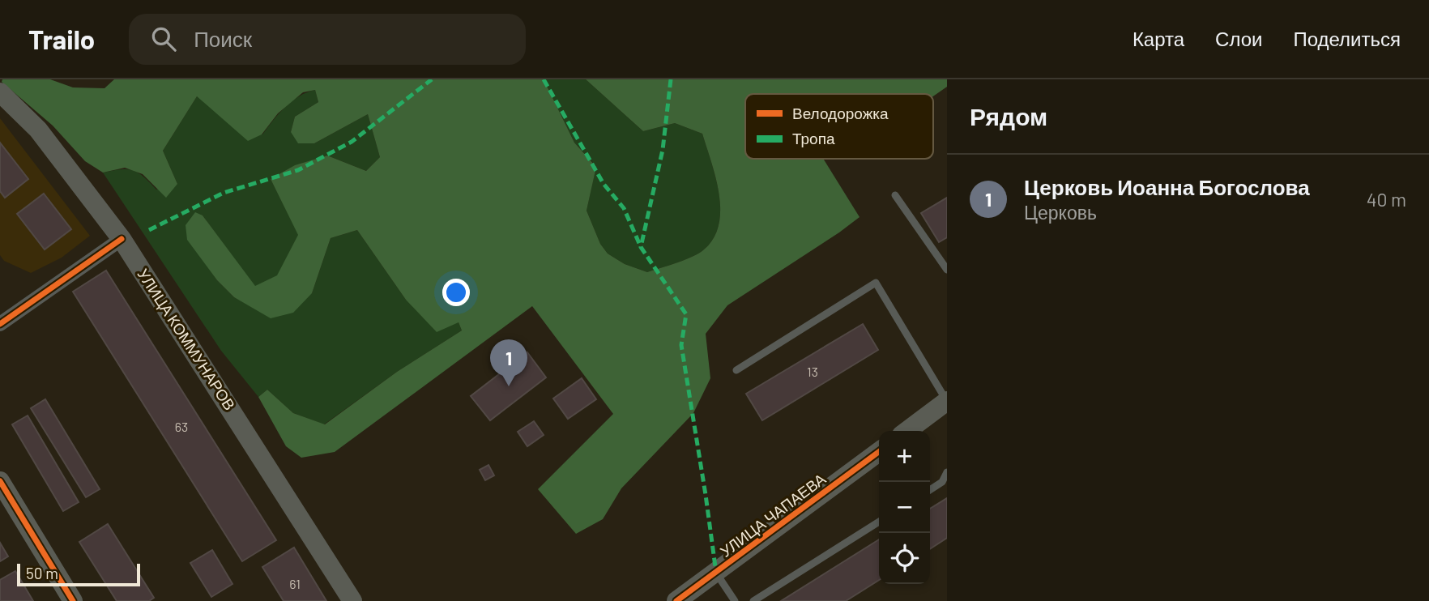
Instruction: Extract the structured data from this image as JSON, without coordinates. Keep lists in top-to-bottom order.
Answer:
{
  "streets": {
    "main road": ["УЛИЦА КОММУНАРОВ", "УЛИЦА ЧАПАЕВА"]
  },
  "house_numbers": ["13", "63", "61"],
  "legend": ["Велодорожка", "Тропа"],
  "scale_bar": "50 m",
  "page": {
    "header": "Trailo",
    "search": "Поиск",
    "nav": ["Карта", "Слои", "Поделиться"],
    "heading": "Рядом",
    "list": [
      {
        "mark": "1",
        "name": "Церковь Иоанна Богослова",
        "note": "Церковь",
        "value": "40 m"
      }
    ],
    "pins": "1",
    "map_buttons": ["+", "−"],
    "scale": "50 m"
  }
}
